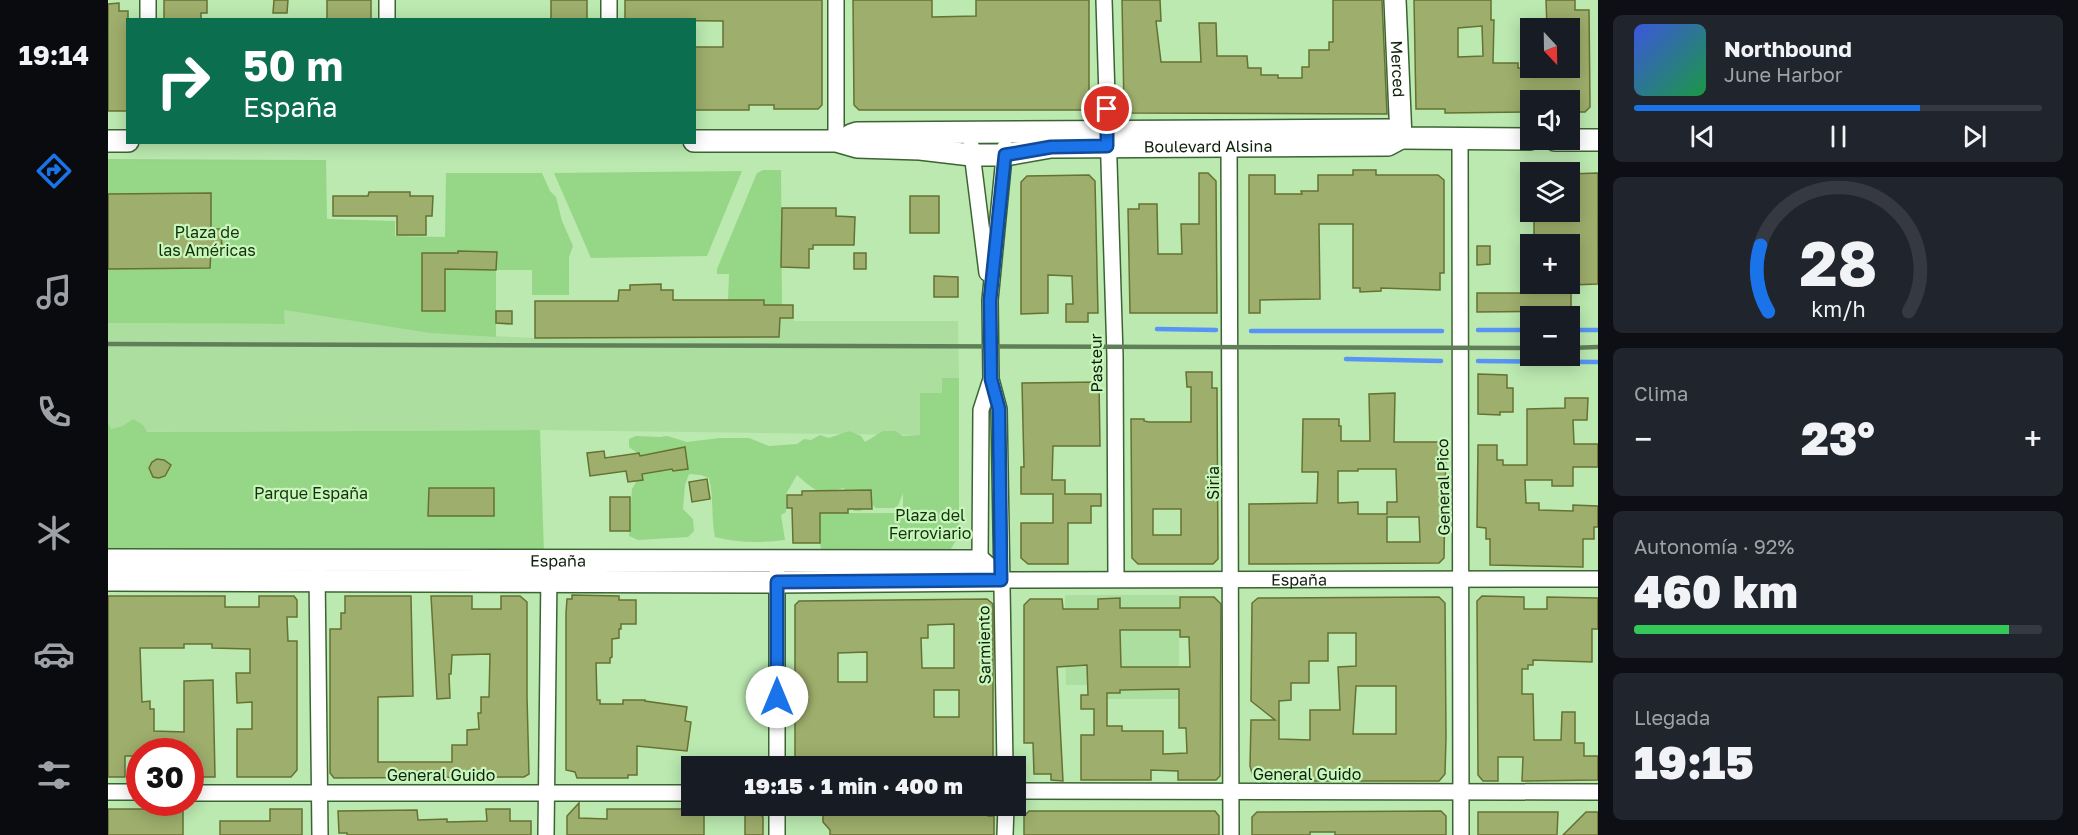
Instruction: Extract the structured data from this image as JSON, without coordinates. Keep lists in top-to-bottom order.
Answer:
{
  "streets": {
    "street": [
      "Merced",
      "Boulevard Alsina",
      "Pasteur",
      "Siria",
      "General Pico",
      "España",
      "Sarmiento",
      "General Guido"
    ]
  },
  "crossings": [
    ["Merced", "Boulevard Alsina"],
    ["Boulevard Alsina", "Pasteur"],
    ["Boulevard Alsina", "Siria"],
    ["Boulevard Alsina", "General Pico"],
    ["Boulevard Alsina", "Sarmiento"],
    ["Pasteur", "España"],
    ["Siria", "España"],
    ["Siria", "General Guido"],
    ["General Pico", "España"],
    ["General Pico", "General Guido"],
    ["España", "Sarmiento"]
  ],
  "parks": ["Plaza de las Américas", "Parque España", "Plaza del Ferroviario"],
  "north": "bottom",
  "page": {
    "tabs": "19:14",
    "map_buttons": ["+", "−"],
    "turn": ["50 m", "España"],
    "song": ["Northbound", "June Harbor"],
    "tile": [
      "Clima",
      ["Autonomía · 92%", "460 km"],
      ["Llegada", "19:15"]
    ],
    "heat": ["−", "23°", "+"],
    "limit": "30",
    "trip": "19:15 · 1 min · 400 m",
    "gauge": ["28", "km/h"]
  }
}
